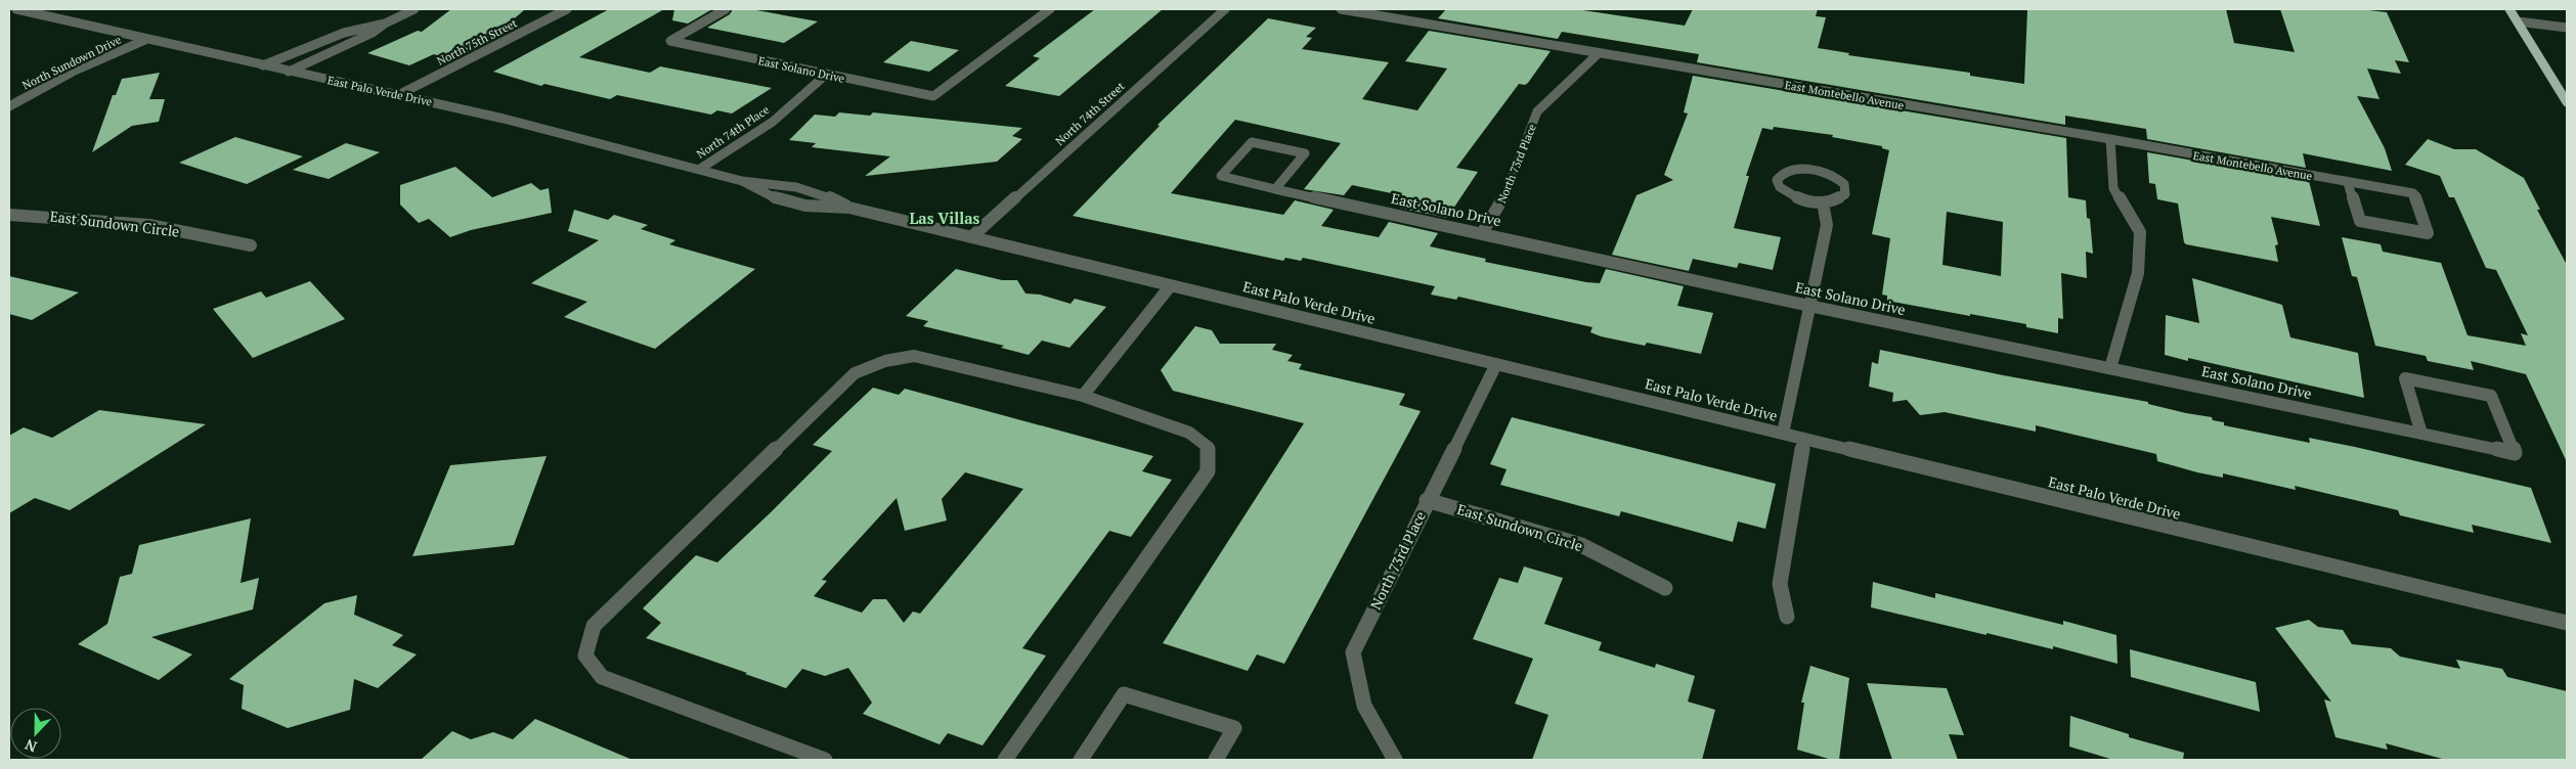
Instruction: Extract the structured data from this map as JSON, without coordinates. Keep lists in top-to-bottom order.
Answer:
{
  "streets": {
    "street": [
      "North 75th Street",
      "North Sundown Drive",
      "East Solano Drive",
      "East Palo Verde Drive",
      "East Montebello Avenue",
      "North 74th Street",
      "North 74th Place",
      "North 73rd Place",
      "East Sundown Circle"
    ]
  },
  "crossings": [
    ["North 75th Street", "East Palo Verde Drive"],
    ["North Sundown Drive", "East Palo Verde Drive"],
    ["East Solano Drive", "North 74th Place"],
    ["East Solano Drive", "North 73rd Place"],
    ["East Palo Verde Drive", "North 74th Street"],
    ["East Palo Verde Drive", "North 74th Place"],
    ["East Palo Verde Drive", "North 73rd Place"],
    ["East Montebello Avenue", "North 73rd Place"],
    ["North 73rd Place", "East Sundown Circle"]
  ],
  "districts": ["Las Villas"],
  "north": "bottom"
}
